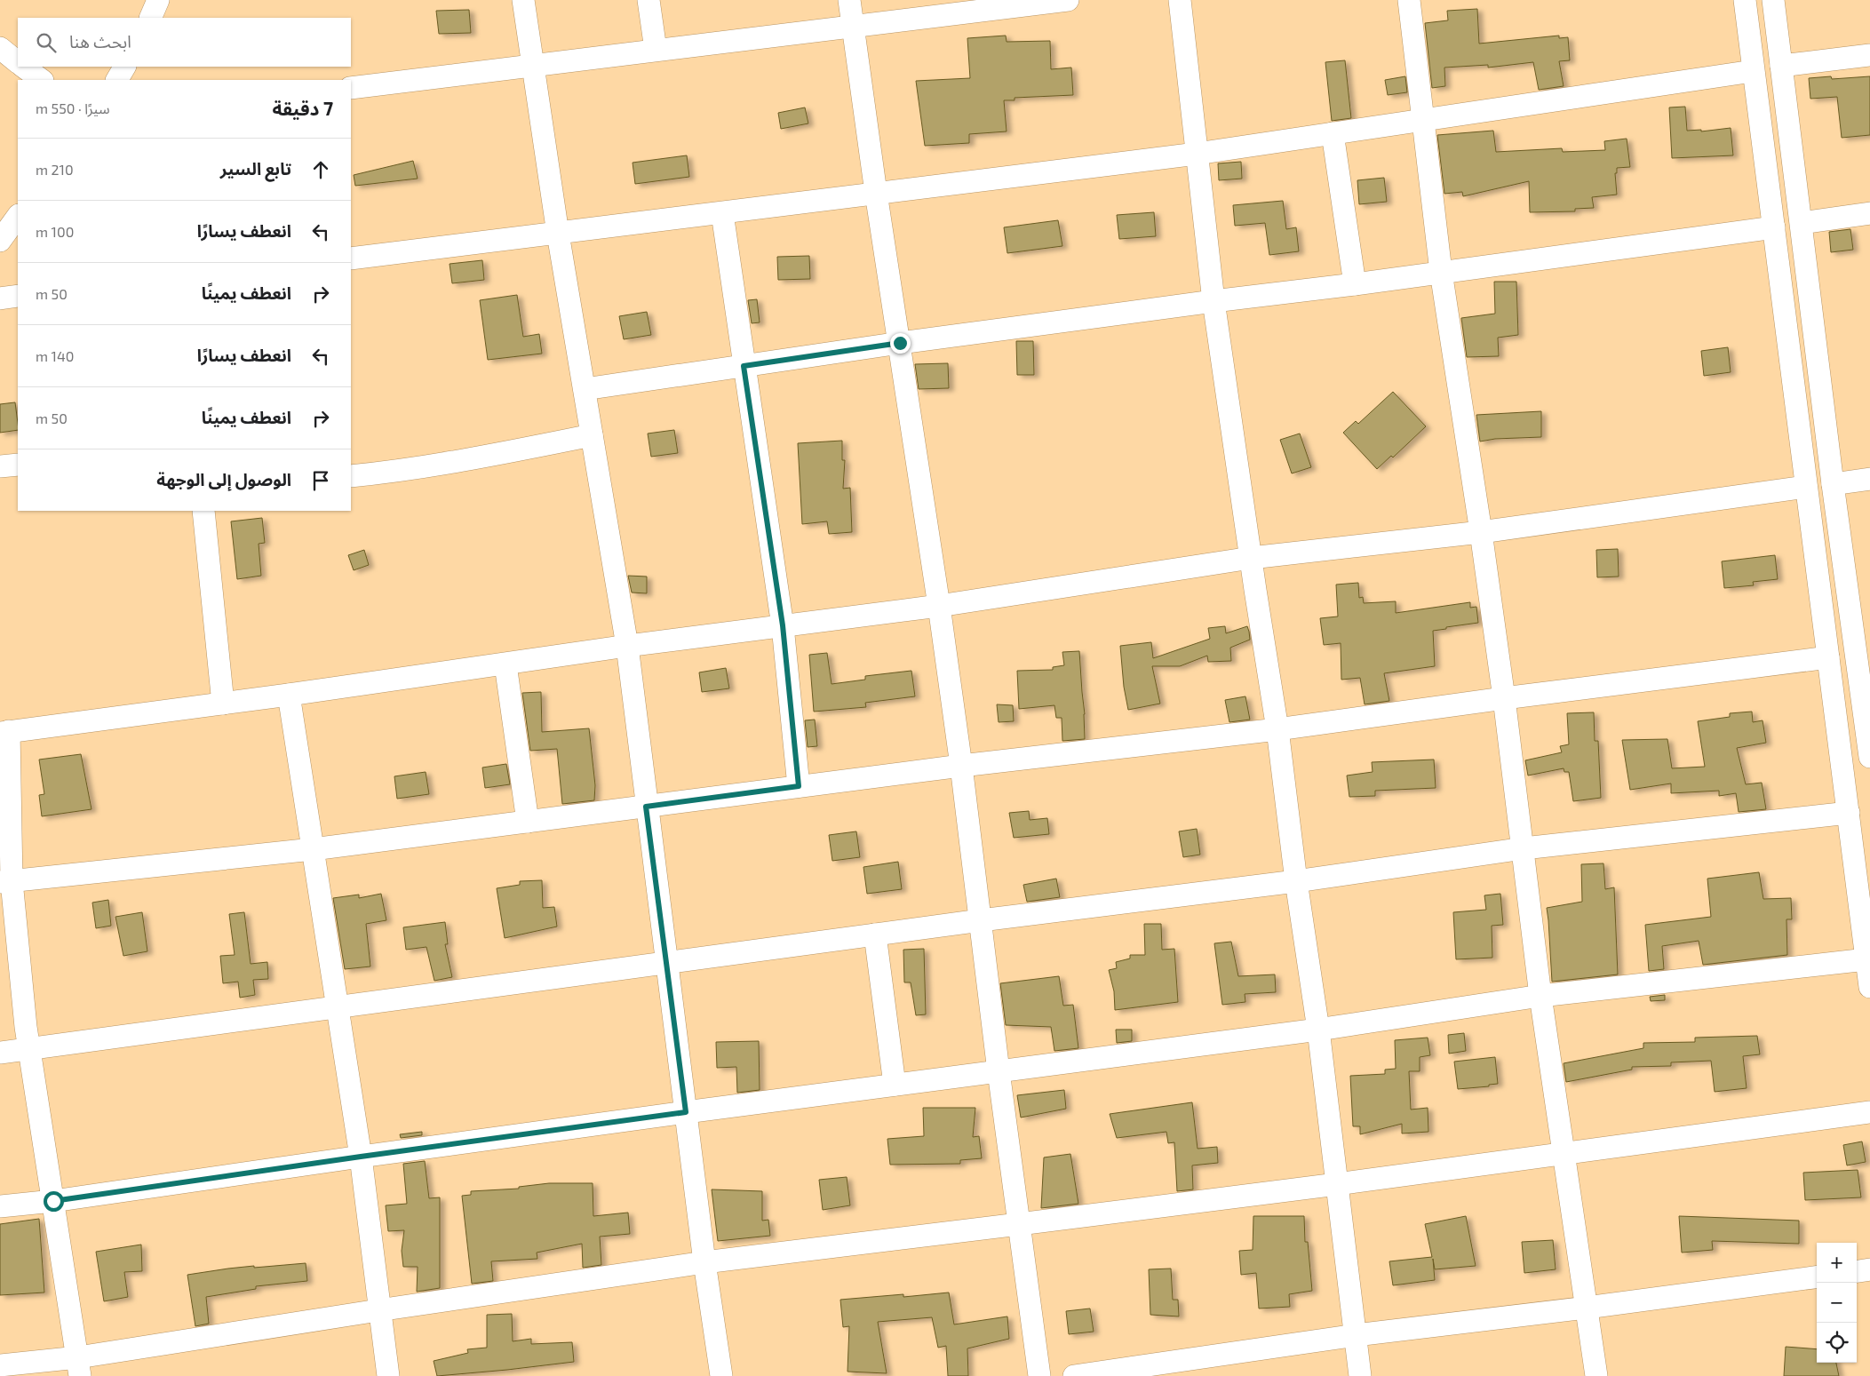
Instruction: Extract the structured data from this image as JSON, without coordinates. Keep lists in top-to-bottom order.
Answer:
{
  "page": {
    "search": "ابحث هنا",
    "heading": ["7 دقيقة", "سيرًا · 550 m"],
    "list": [
      ["تابع السير", "210 m"],
      ["انعطف يسارًا", "100 m"],
      ["انعطف يمينًا", "50 m"],
      ["انعطف يسارًا", "140 m"],
      ["انعطف يمينًا", "50 m"],
      "الوصول إلى الوجهة"
    ],
    "map_buttons": ["+", "−"]
  }
}
